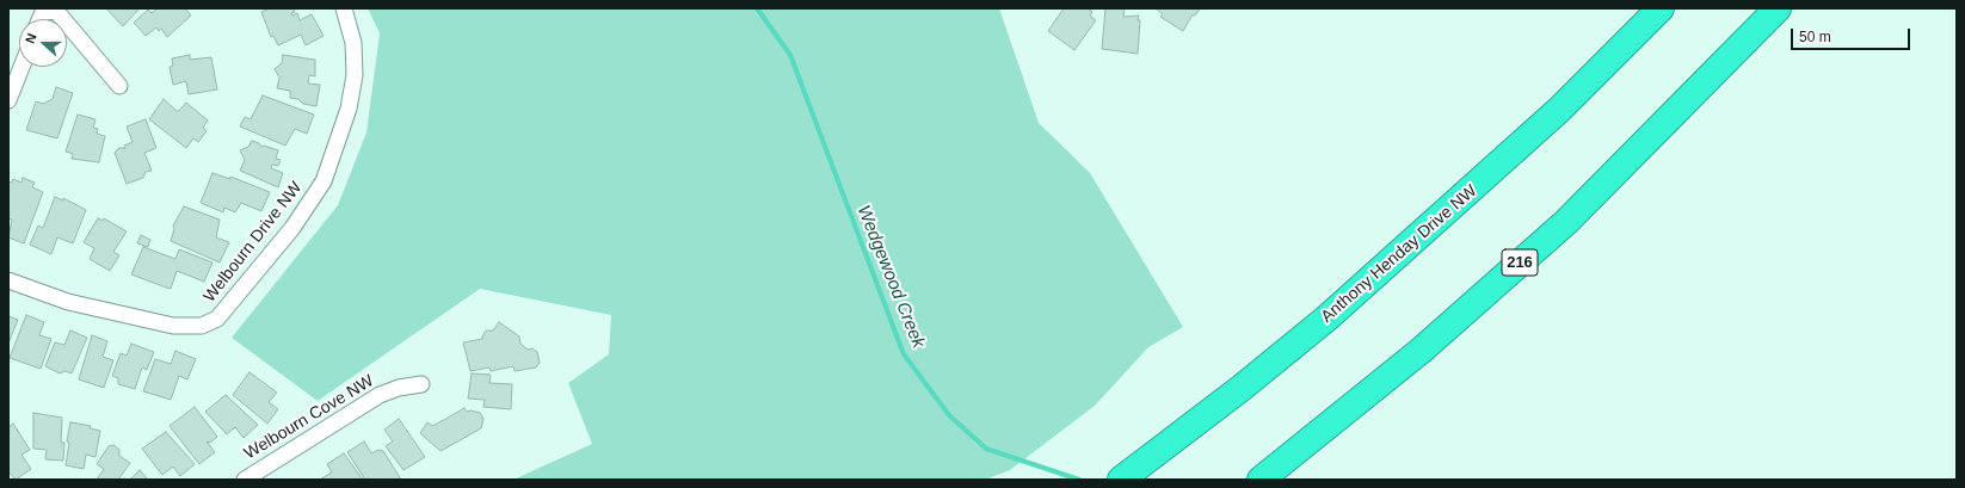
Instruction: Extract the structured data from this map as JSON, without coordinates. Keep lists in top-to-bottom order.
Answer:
{
  "streets": {
    "highway": ["Anthony Henday Drive NW", "216"],
    "street": ["Welbourn Drive NW", "Welbourn Cove NW"]
  },
  "water": ["Wedgewood Creek"],
  "scale_bar": "50 m",
  "north": "left"
}
